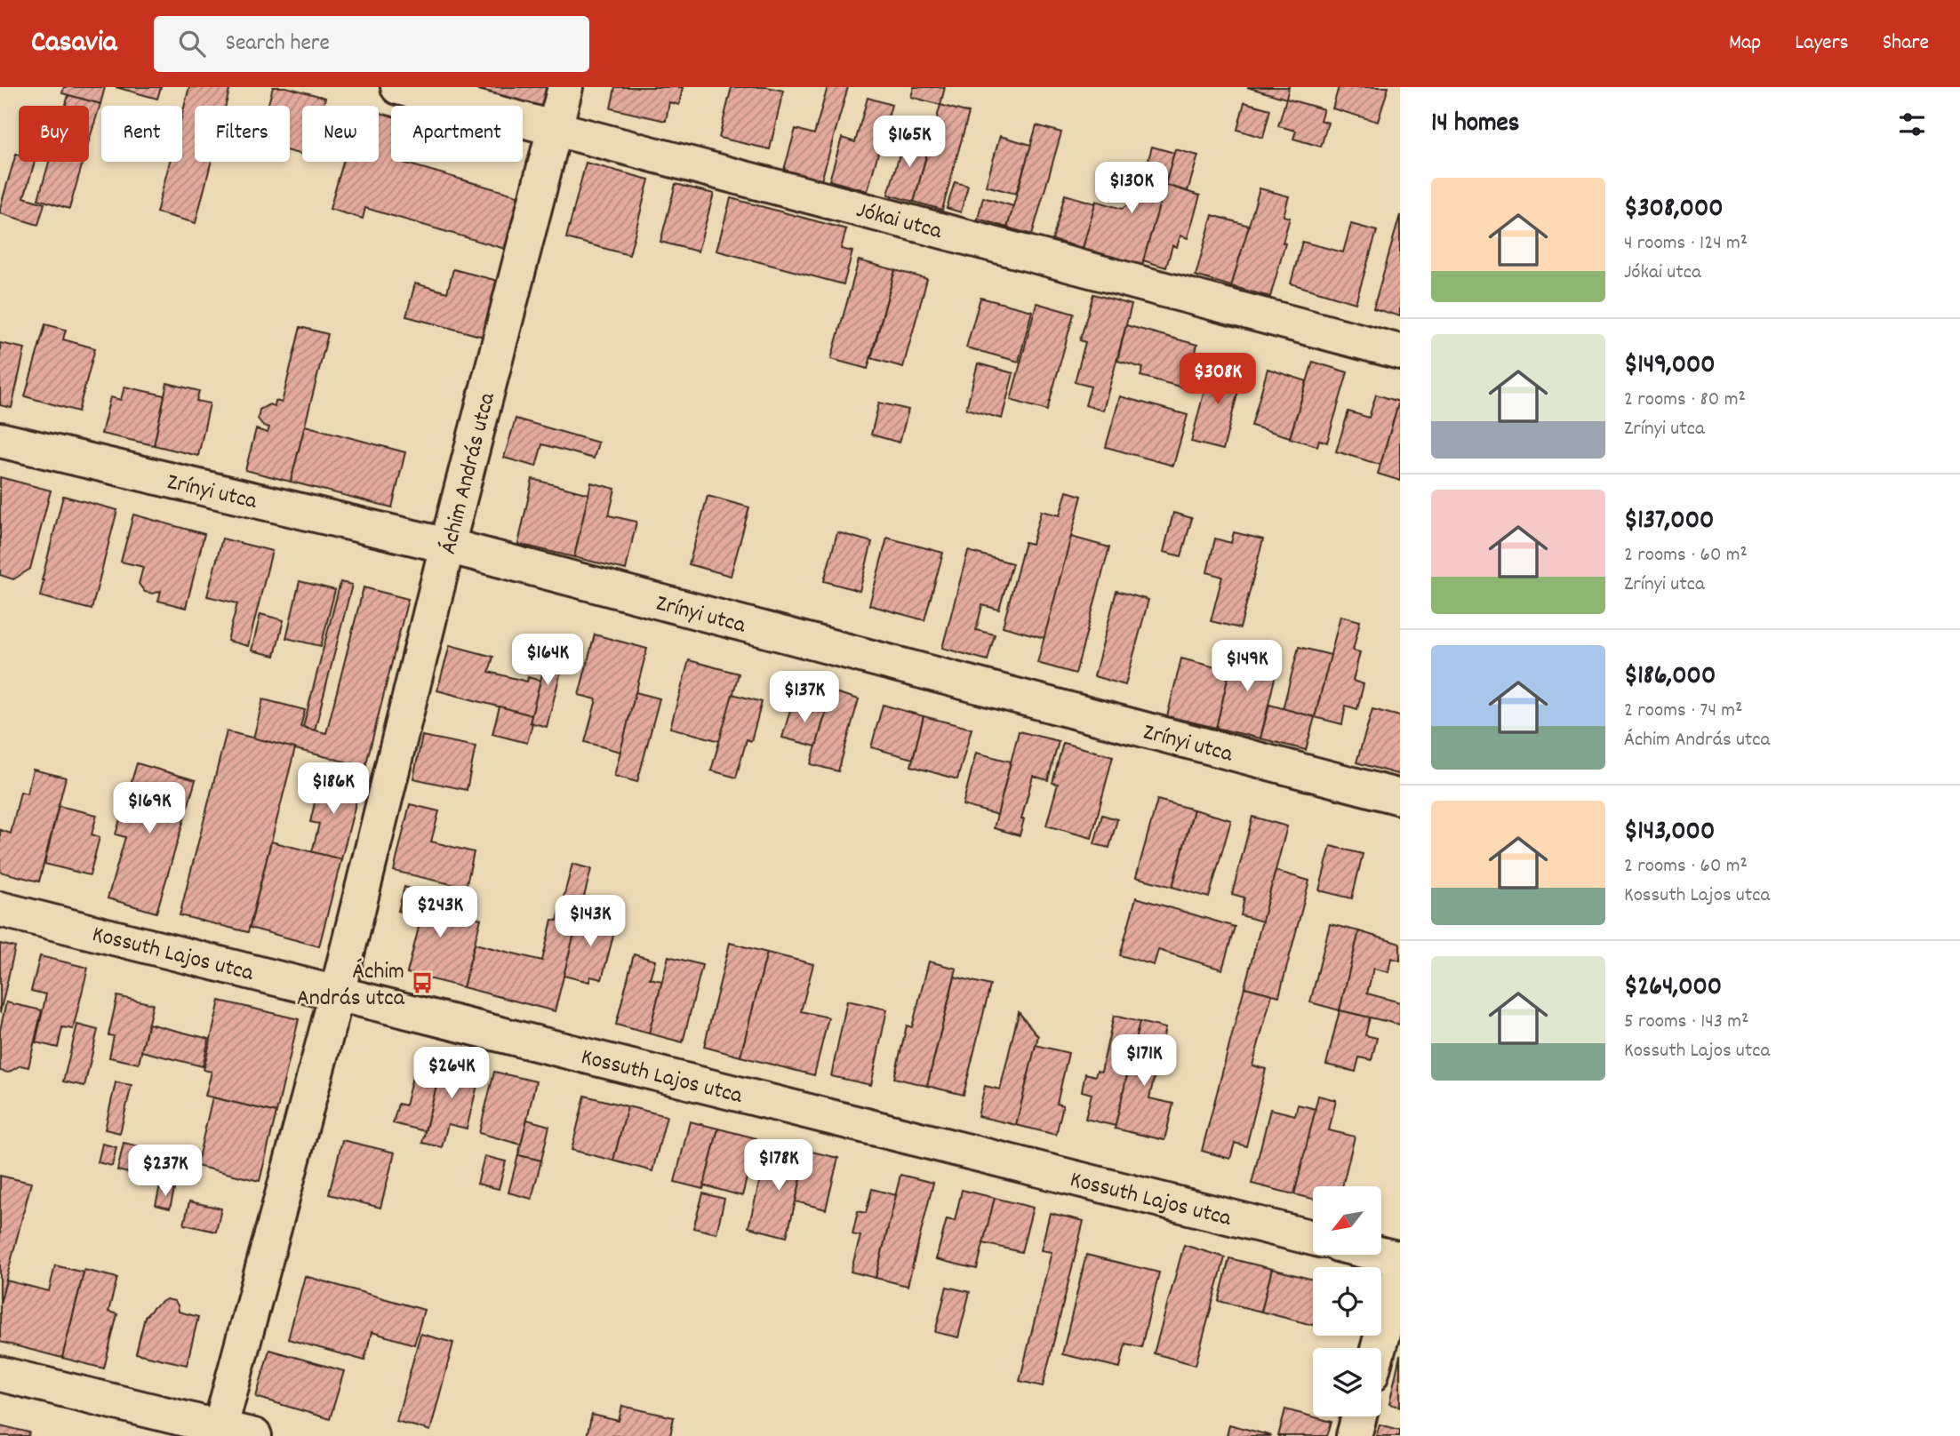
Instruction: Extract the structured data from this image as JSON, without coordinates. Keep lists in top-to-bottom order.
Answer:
{
  "streets": {
    "street": [
      "Jókai utca",
      "Áchim András utca",
      "Zrínyi utca",
      "Kossuth Lajos utca"
    ]
  },
  "crossings": [
    ["Jókai utca", "Áchim András utca"],
    ["Áchim András utca", "Zrínyi utca"],
    ["Áchim András utca", "Kossuth Lajos utca"]
  ],
  "places": {
    "bus stop": ["Áchim András utca"]
  },
  "north": "bottom left",
  "page": {
    "header": "Casavia",
    "search": "Search here",
    "nav": ["Map", "Layers", "Share"],
    "heading": "14 homes",
    "chip": [
      "Buy",
      "Rent",
      "Filters",
      "New",
      "Apartment"
    ],
    "price": [
      "$165K",
      "$130K",
      "$308K",
      "$164K",
      "$149K",
      "$137K",
      "$186K",
      "$169K",
      "$243K",
      "$143K",
      "$171K",
      "$264K",
      "$178K",
      "$237K"
    ],
    "list": [
      {
        "name": "$308,000",
        "note": "4 rooms · 124 m² · Jókai utca"
      },
      {
        "name": "$149,000",
        "note": "2 rooms · 80 m² · Zrínyi utca"
      },
      {
        "name": "$137,000",
        "note": "2 rooms · 60 m² · Zrínyi utca"
      },
      {
        "name": "$186,000",
        "note": "2 rooms · 74 m² · Áchim András utca"
      },
      {
        "name": "$143,000",
        "note": "2 rooms · 60 m² · Kossuth Lajos utca"
      },
      {
        "name": "$264,000",
        "note": "5 rooms · 143 m² · Kossuth Lajos utca"
      }
    ]
  }
}
